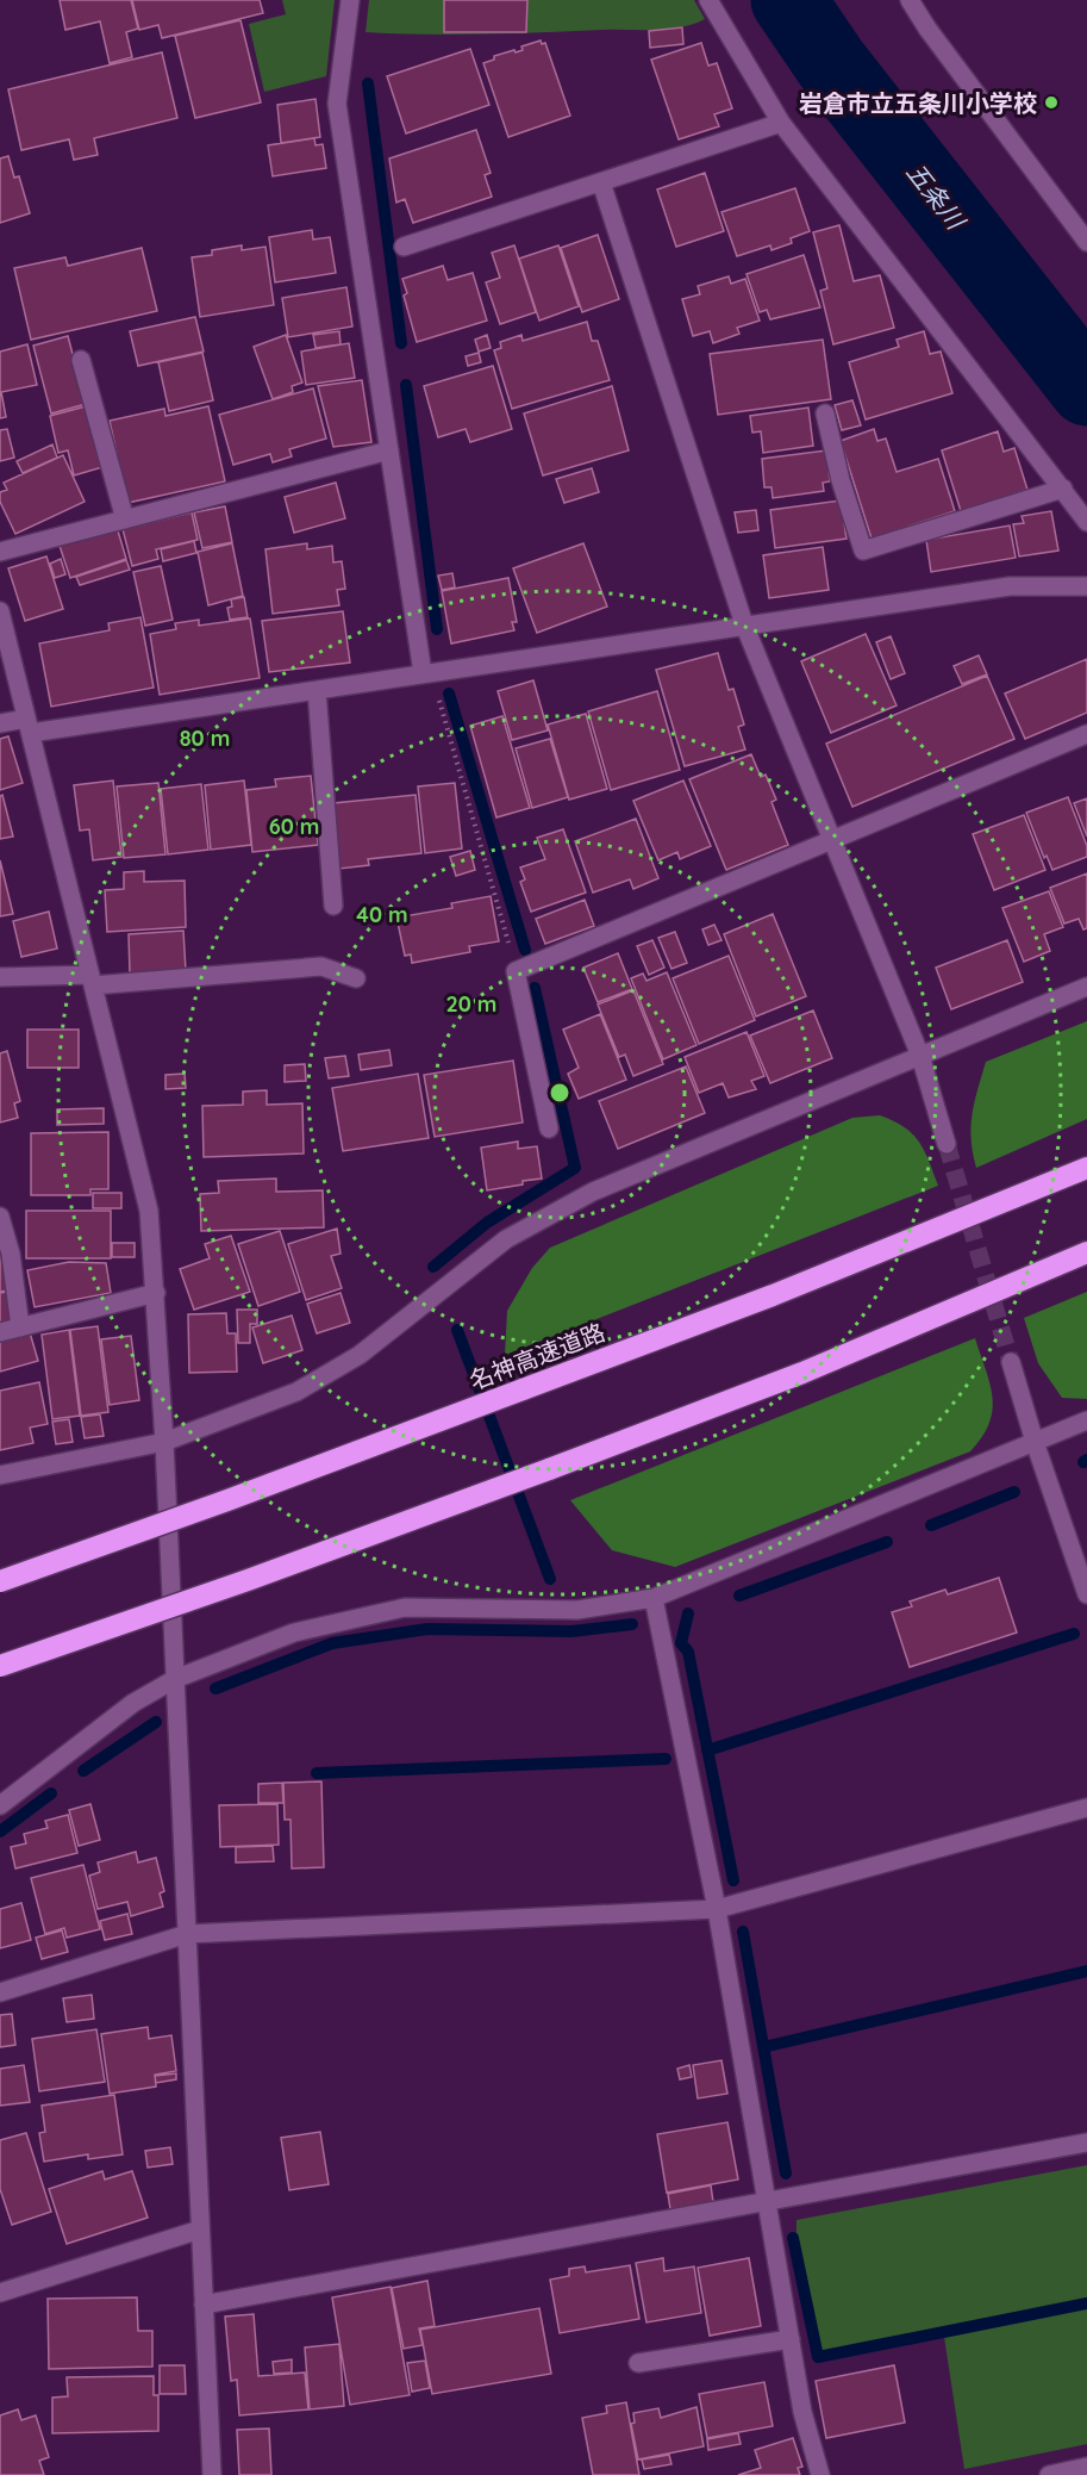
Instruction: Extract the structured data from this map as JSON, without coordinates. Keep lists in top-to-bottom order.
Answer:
{
  "streets": {
    "highway": ["名神高速道路"]
  },
  "water": ["五条川"],
  "places": ["岩倉市立五条川小学校"],
  "rings": [
    "80 m",
    "60 m",
    "40 m",
    "20 m"
  ]
}
